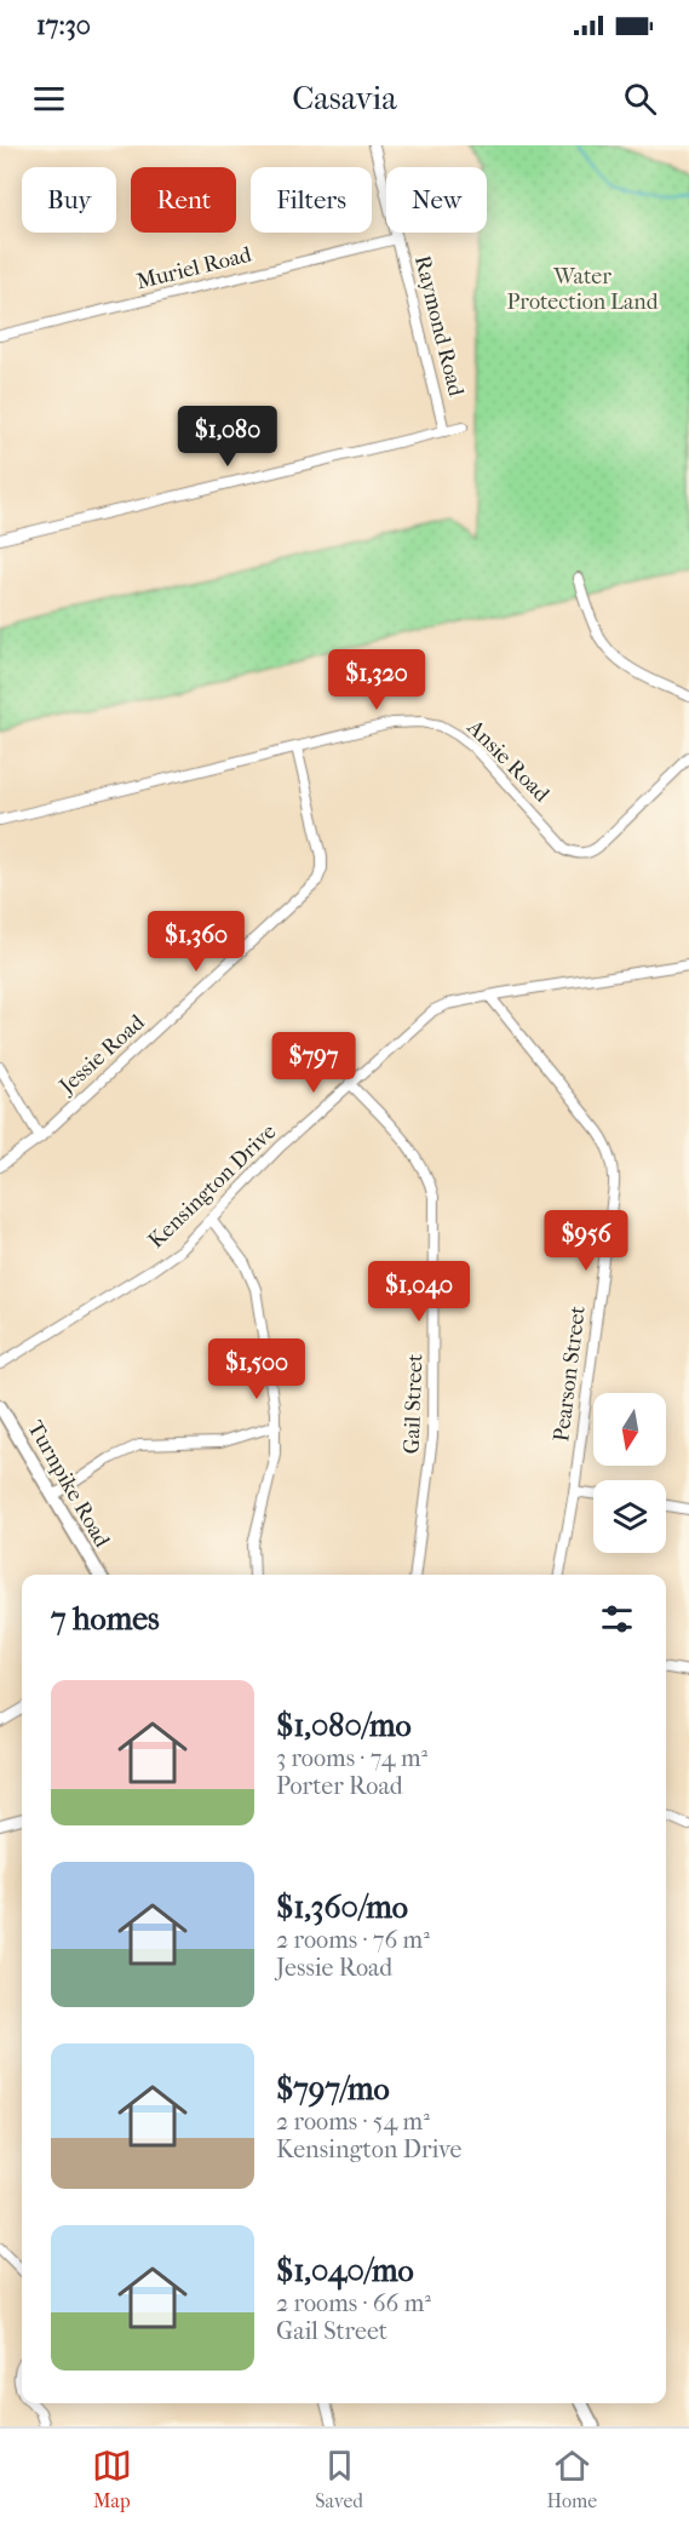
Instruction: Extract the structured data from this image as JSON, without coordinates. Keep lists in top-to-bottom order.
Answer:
{
  "streets": {
    "main road": ["Turnpike Road"],
    "street": [
      "Muriel Road",
      "Raymond Road",
      "Ansie Road",
      "Jessie Road",
      "Kensington Drive",
      "Pearson Street",
      "Gail Street"
    ]
  },
  "crossings": [
    ["Muriel Road", "Raymond Road"],
    ["Ansie Road", "Jessie Road"],
    ["Kensington Drive", "Pearson Street"],
    ["Kensington Drive", "Gail Street"]
  ],
  "parks": ["Water Protection Land"],
  "north": "bottom",
  "page": {
    "status": "17:30",
    "header": "Casavia",
    "chip": [
      "Buy",
      "Rent",
      "Filters",
      "New"
    ],
    "price": [
      "$1,080",
      "$1,320",
      "$1,360",
      "$797",
      "$956",
      "$1,040",
      "$1,500"
    ],
    "heading": "7 homes",
    "list": [
      {
        "name": "$1,080/mo",
        "note": "3 rooms · 74 m² · Porter Road"
      },
      {
        "name": "$1,360/mo",
        "note": "2 rooms · 76 m² · Jessie Road"
      },
      {
        "name": "$797/mo",
        "note": "2 rooms · 54 m² · Kensington Drive"
      },
      {
        "name": "$1,040/mo",
        "note": "2 rooms · 66 m² · Gail Street"
      }
    ],
    "tabs": ["Map", "Saved", "Home"]
  }
}
